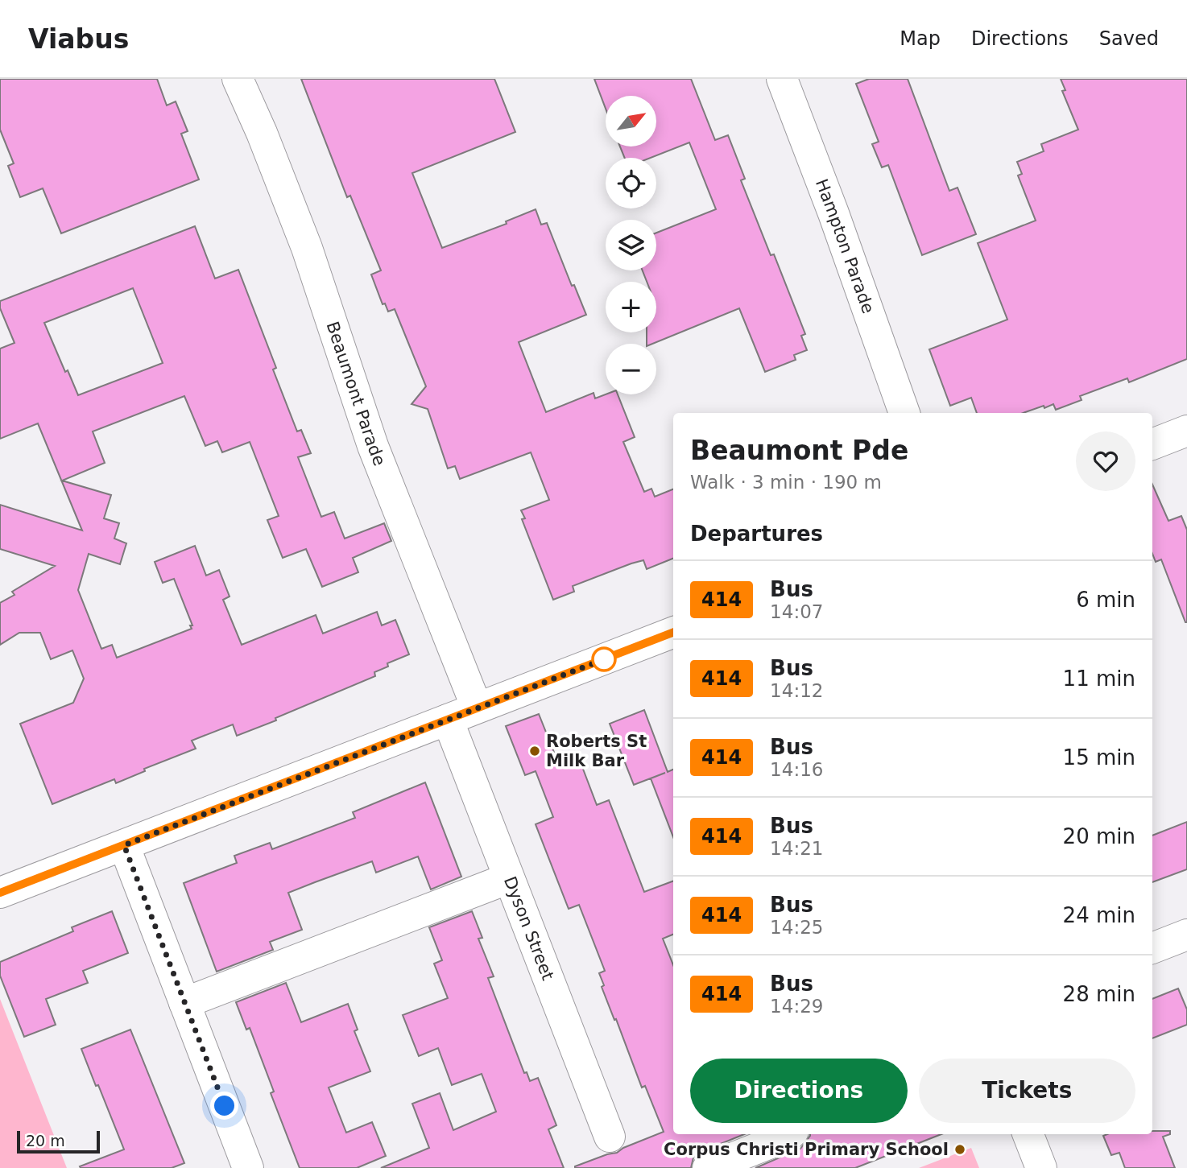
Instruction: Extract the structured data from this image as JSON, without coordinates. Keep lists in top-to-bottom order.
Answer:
{
  "streets": {
    "street": ["Hampton Parade", "Beaumont Parade", "Dyson Street"]
  },
  "places": ["Roberts St Milk Bar", "Corpus Christi Primary School"],
  "lines": ["bus line 414"],
  "scale_bar": "20 m",
  "north": "top right",
  "page": {
    "header": "Viabus",
    "nav": ["Map", "Directions", "Saved"],
    "map_buttons": ["+", "−"],
    "heading": [
      ["Beaumont Pde", "Walk · 3 min · 190 m"],
      "Departures"
    ],
    "list": [
      {
        "mark": "414",
        "name": "Bus",
        "note": "14:07",
        "value": "6 min"
      },
      {
        "mark": "414",
        "name": "Bus",
        "note": "14:12",
        "value": "11 min"
      },
      {
        "mark": "414",
        "name": "Bus",
        "note": "14:16",
        "value": "15 min"
      },
      {
        "mark": "414",
        "name": "Bus",
        "note": "14:21",
        "value": "20 min"
      },
      {
        "mark": "414",
        "name": "Bus",
        "note": "14:25",
        "value": "24 min"
      },
      {
        "mark": "414",
        "name": "Bus",
        "note": "14:29",
        "value": "28 min"
      }
    ],
    "buttons": ["Directions", "Tickets"],
    "scale": "20 m"
  }
}
